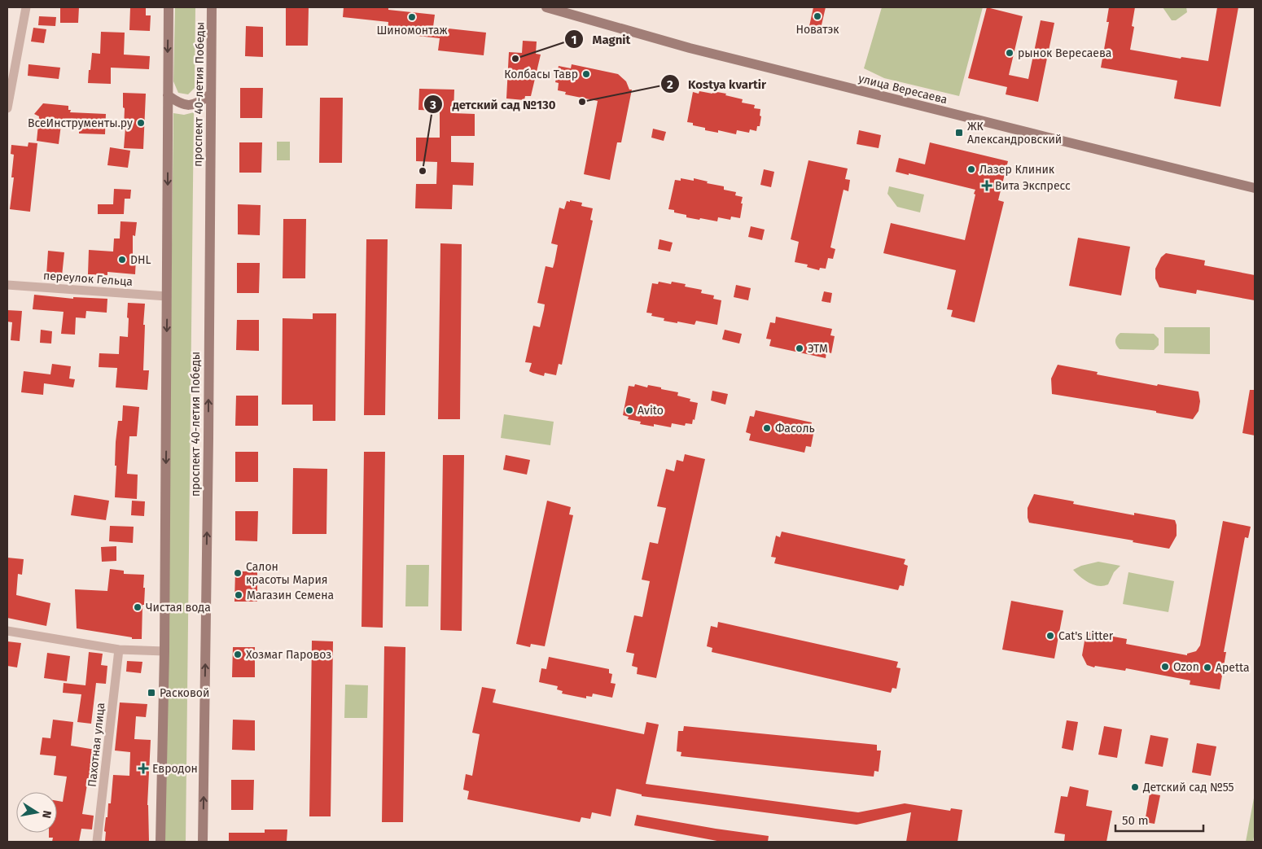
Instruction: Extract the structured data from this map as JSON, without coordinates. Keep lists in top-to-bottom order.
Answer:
{
  "streets": {
    "main road": ["улица Вересаева", "проспект 40-летия Победы"],
    "street": ["переулок Гельца", "Пахотная улица"]
  },
  "places": {
    "other": [
      "Новатэк",
      "Шиномонтаж",
      "рынок Вересаева",
      "Magnit",
      "Колбасы Тавр",
      "Kostya kvartir",
      "ВсеИнструменты.ру",
      "Лазер Клиник",
      "детский сад №130",
      "DHL",
      "ЭТМ",
      "Avito",
      "Фасоль",
      "Салон красоты Мария",
      "Магазин Семена",
      "Чистая вода",
      "Cat's Litter",
      "Хозмаг Паровоз",
      "Ozon",
      "Apetta",
      "Детский сад №55"
    ],
    "transit": ["ЖК Александровский", "Расковой"],
    "health": ["Вита Экспресс", "Евродон"]
  },
  "scale_bar": "50 m",
  "north": "right"
}
